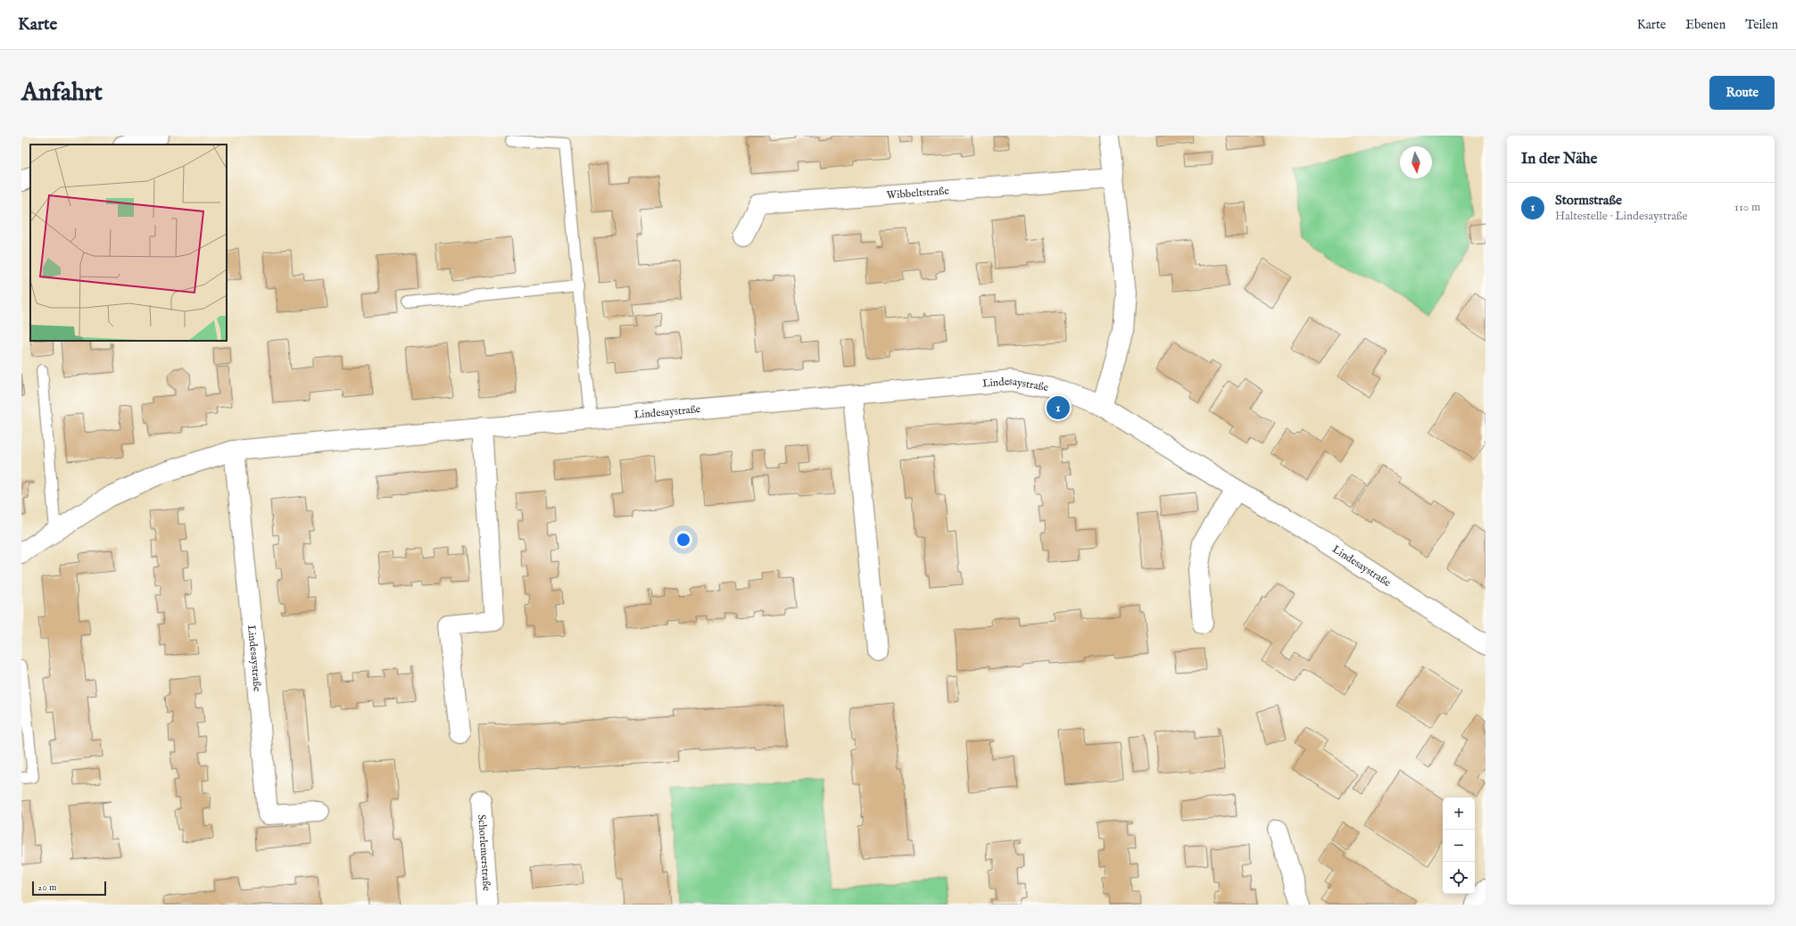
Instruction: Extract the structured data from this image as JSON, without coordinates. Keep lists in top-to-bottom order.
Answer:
{
  "streets": {
    "street": ["Wibbeltstraße", "Lindesaystraße", "Schorlemerstraße"]
  },
  "scale_bar": "20 m",
  "north": "bottom",
  "page": {
    "header": "Karte",
    "nav": ["Karte", "Ebenen", "Teilen"],
    "buttons": "Route",
    "title": "Anfahrt",
    "heading": "In der Nähe",
    "list": [
      {
        "mark": "1",
        "name": "Stormstraße",
        "note": "Haltestelle · Lindesaystraße",
        "value": "110 m"
      }
    ],
    "pins": "1",
    "map_buttons": ["+", "−"],
    "scale": "20 m"
  }
}
